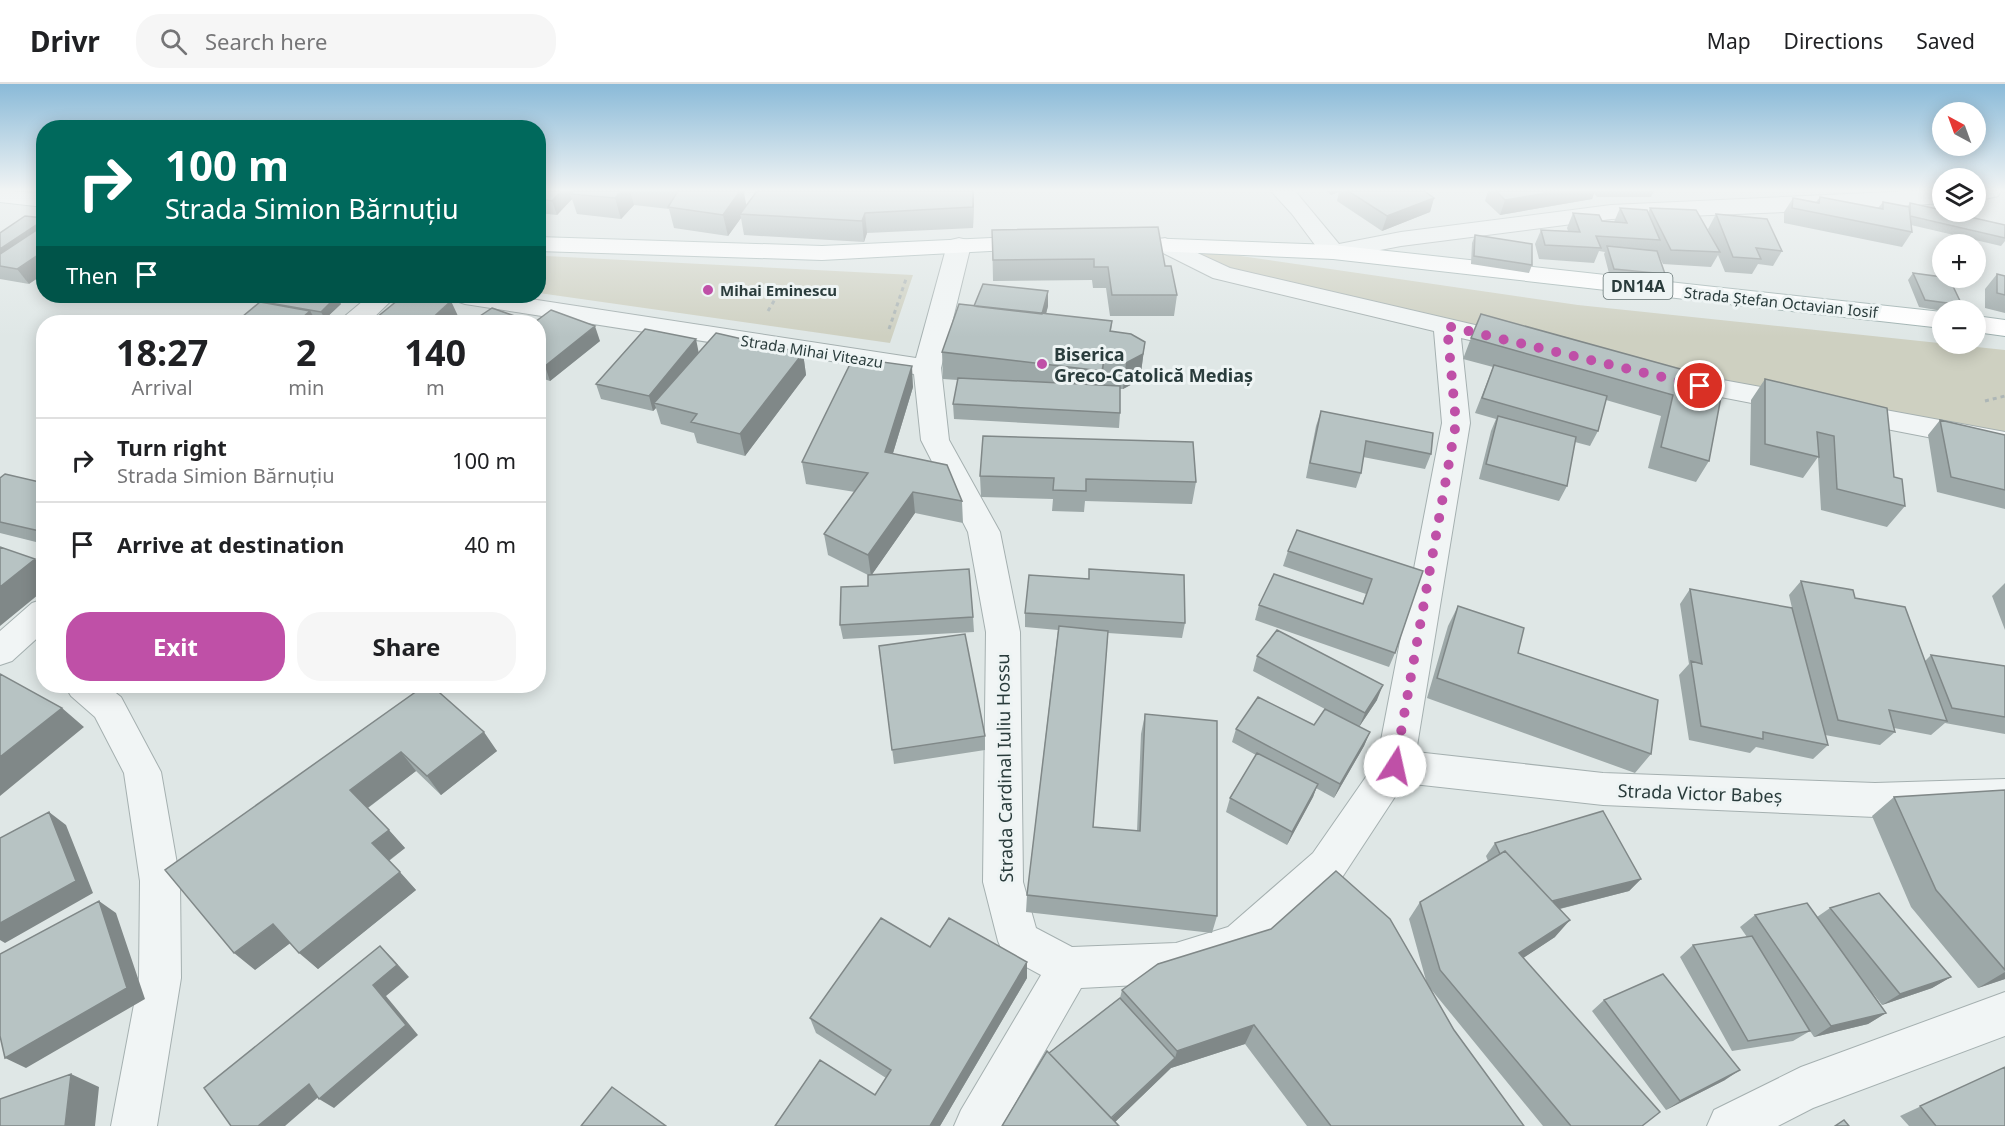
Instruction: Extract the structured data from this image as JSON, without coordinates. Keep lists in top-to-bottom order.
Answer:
{
  "streets": {
    "main road": ["DN14A", "Strada Ștefan Octavian Iosif"],
    "street": ["Strada Mihai Viteazu", "Strada Cardinal Iuliu Hossu", "Strada Victor Babeș"]
  },
  "crossings": [
    ["DN14A", "Strada Ștefan Octavian Iosif"],
    ["Strada Mihai Viteazu", "Strada Cardinal Iuliu Hossu"]
  ],
  "places": ["Mihai Eminescu", "Biserica Greco-Catolică Mediaș"],
  "north": "top left",
  "page": {
    "header": "Drivr",
    "search": "Search here",
    "nav": ["Map", "Directions", "Saved"],
    "map_buttons": ["+", "−"],
    "turn": ["100 m", "Strada Simion Bărnuțiu"],
    "then": "Then",
    "eta": [
      "18:27",
      "Arrival",
      "2",
      "min",
      "140",
      "m"
    ],
    "list": [
      {
        "name": "Turn right",
        "note": "Strada Simion Bărnuțiu",
        "value": "100 m"
      },
      {
        "name": "Arrive at destination",
        "value": "40 m"
      }
    ],
    "buttons": ["Exit", "Share"]
  }
}
